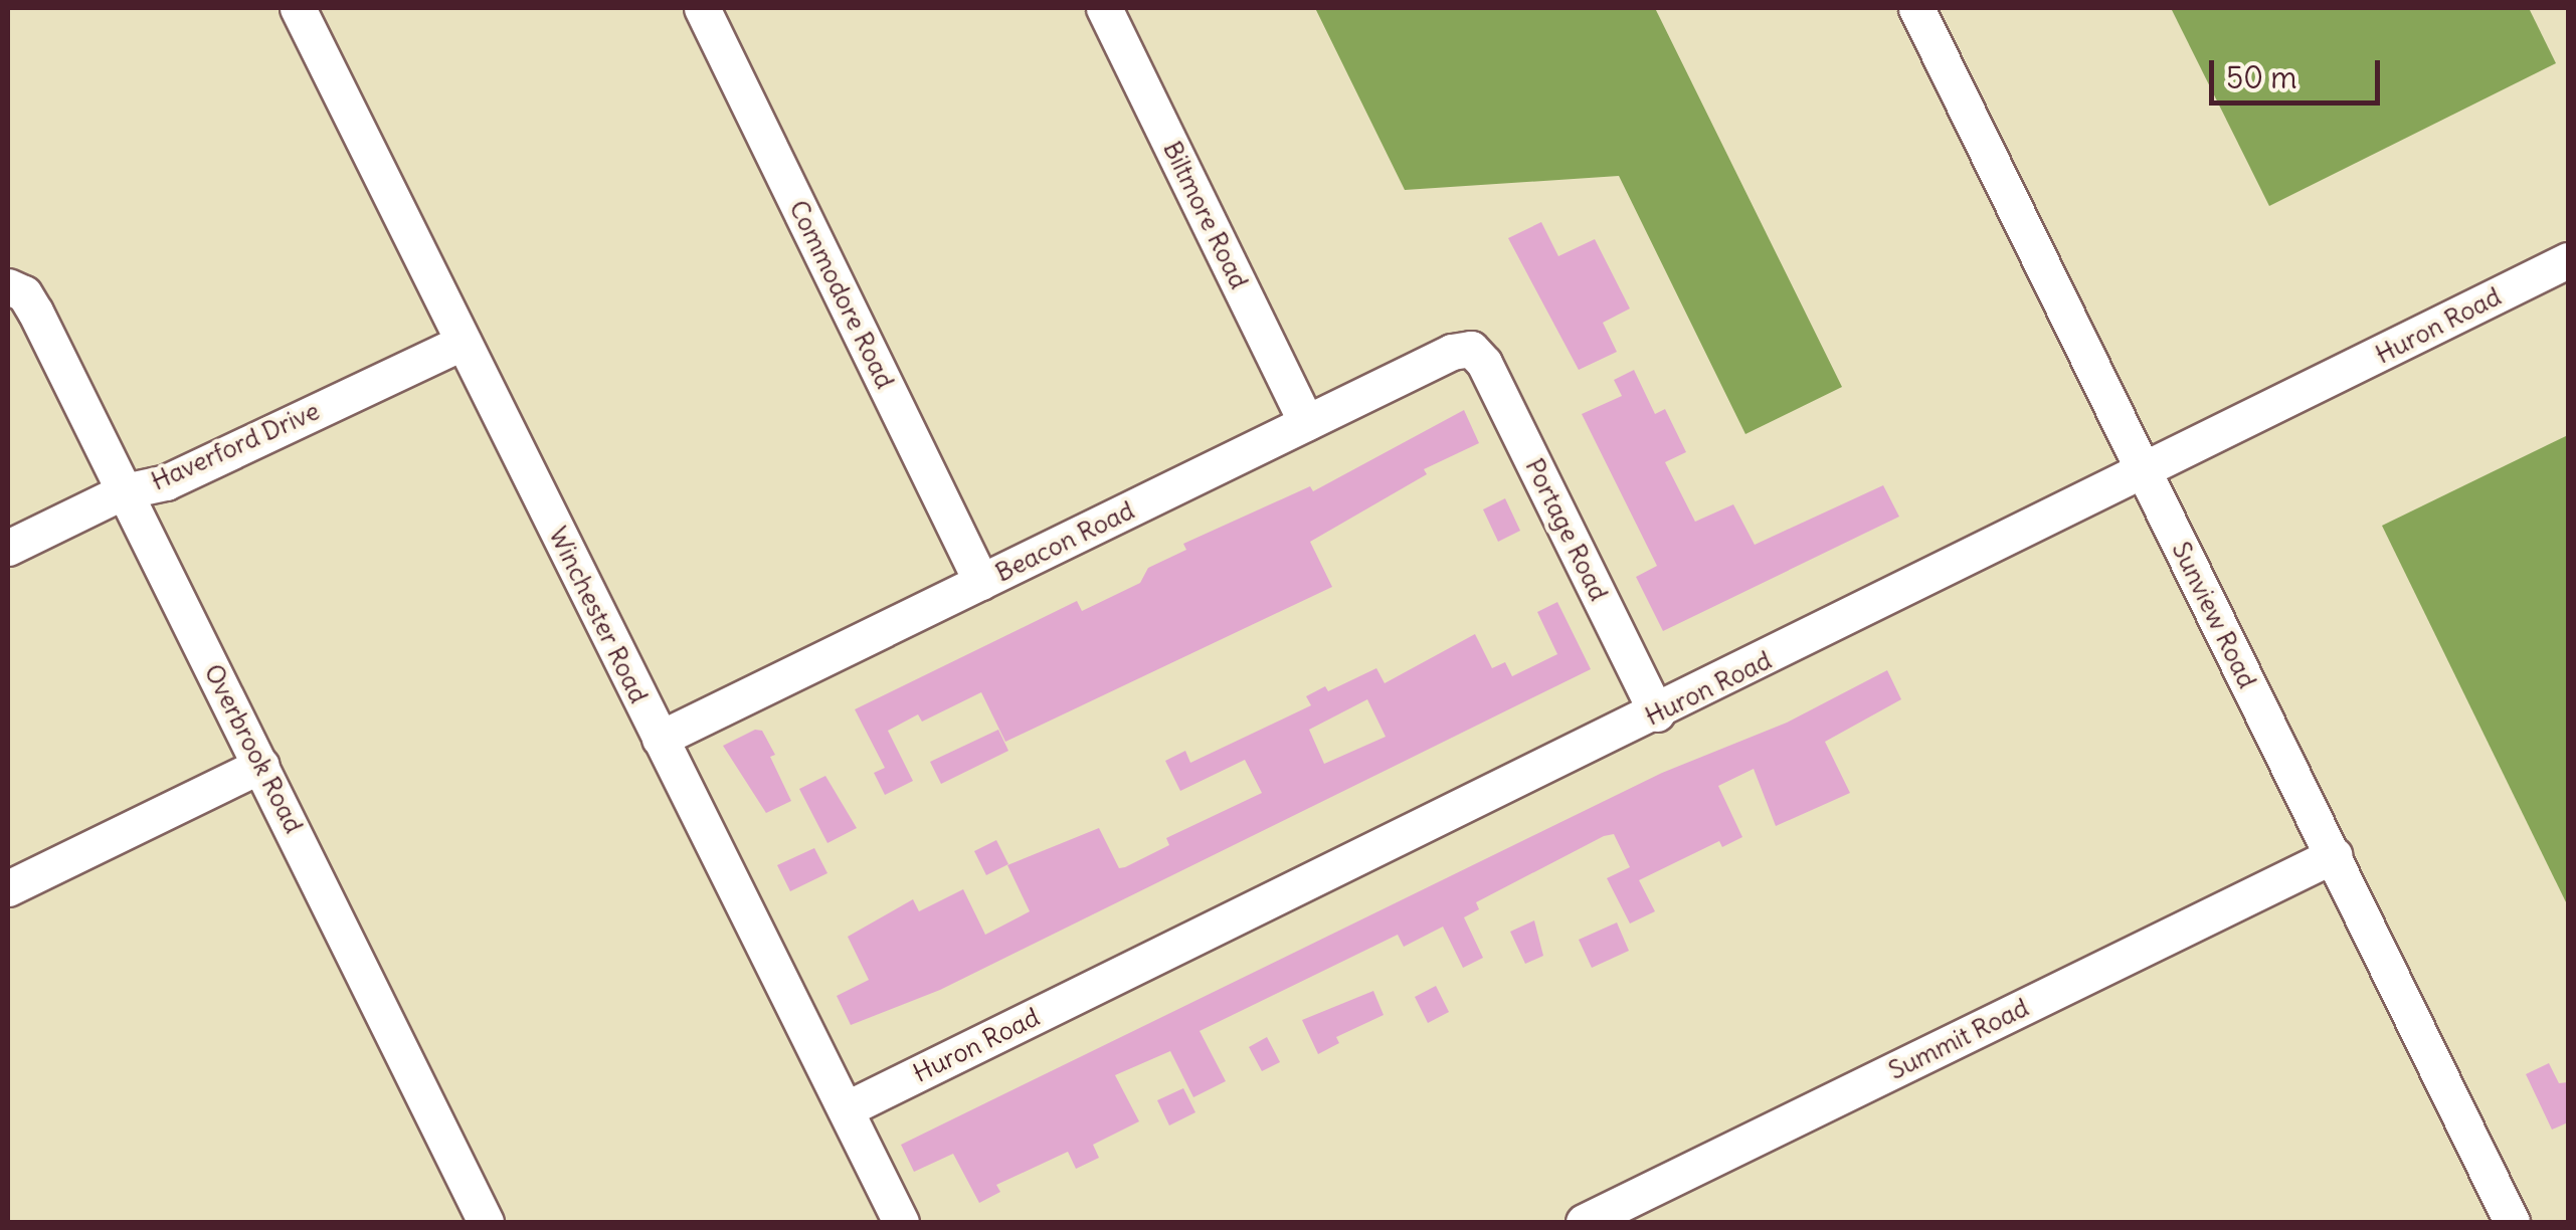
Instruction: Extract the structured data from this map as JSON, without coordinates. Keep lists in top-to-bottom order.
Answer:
{
  "streets": {
    "street": [
      "Biltmore Road",
      "Commodore Road",
      "Huron Road",
      "Haverford Drive",
      "Portage Road",
      "Beacon Road",
      "Winchester Road",
      "Sunview Road",
      "Overbrook Road",
      "Summit Road"
    ]
  },
  "crossings": [
    ["Biltmore Road", "Beacon Road"],
    ["Commodore Road", "Beacon Road"],
    ["Huron Road", "Portage Road"],
    ["Huron Road", "Winchester Road"],
    ["Huron Road", "Sunview Road"],
    ["Haverford Drive", "Winchester Road"],
    ["Haverford Drive", "Overbrook Road"],
    ["Portage Road", "Beacon Road"],
    ["Beacon Road", "Winchester Road"],
    ["Sunview Road", "Summit Road"]
  ],
  "scale_bar": "50 m"
}
